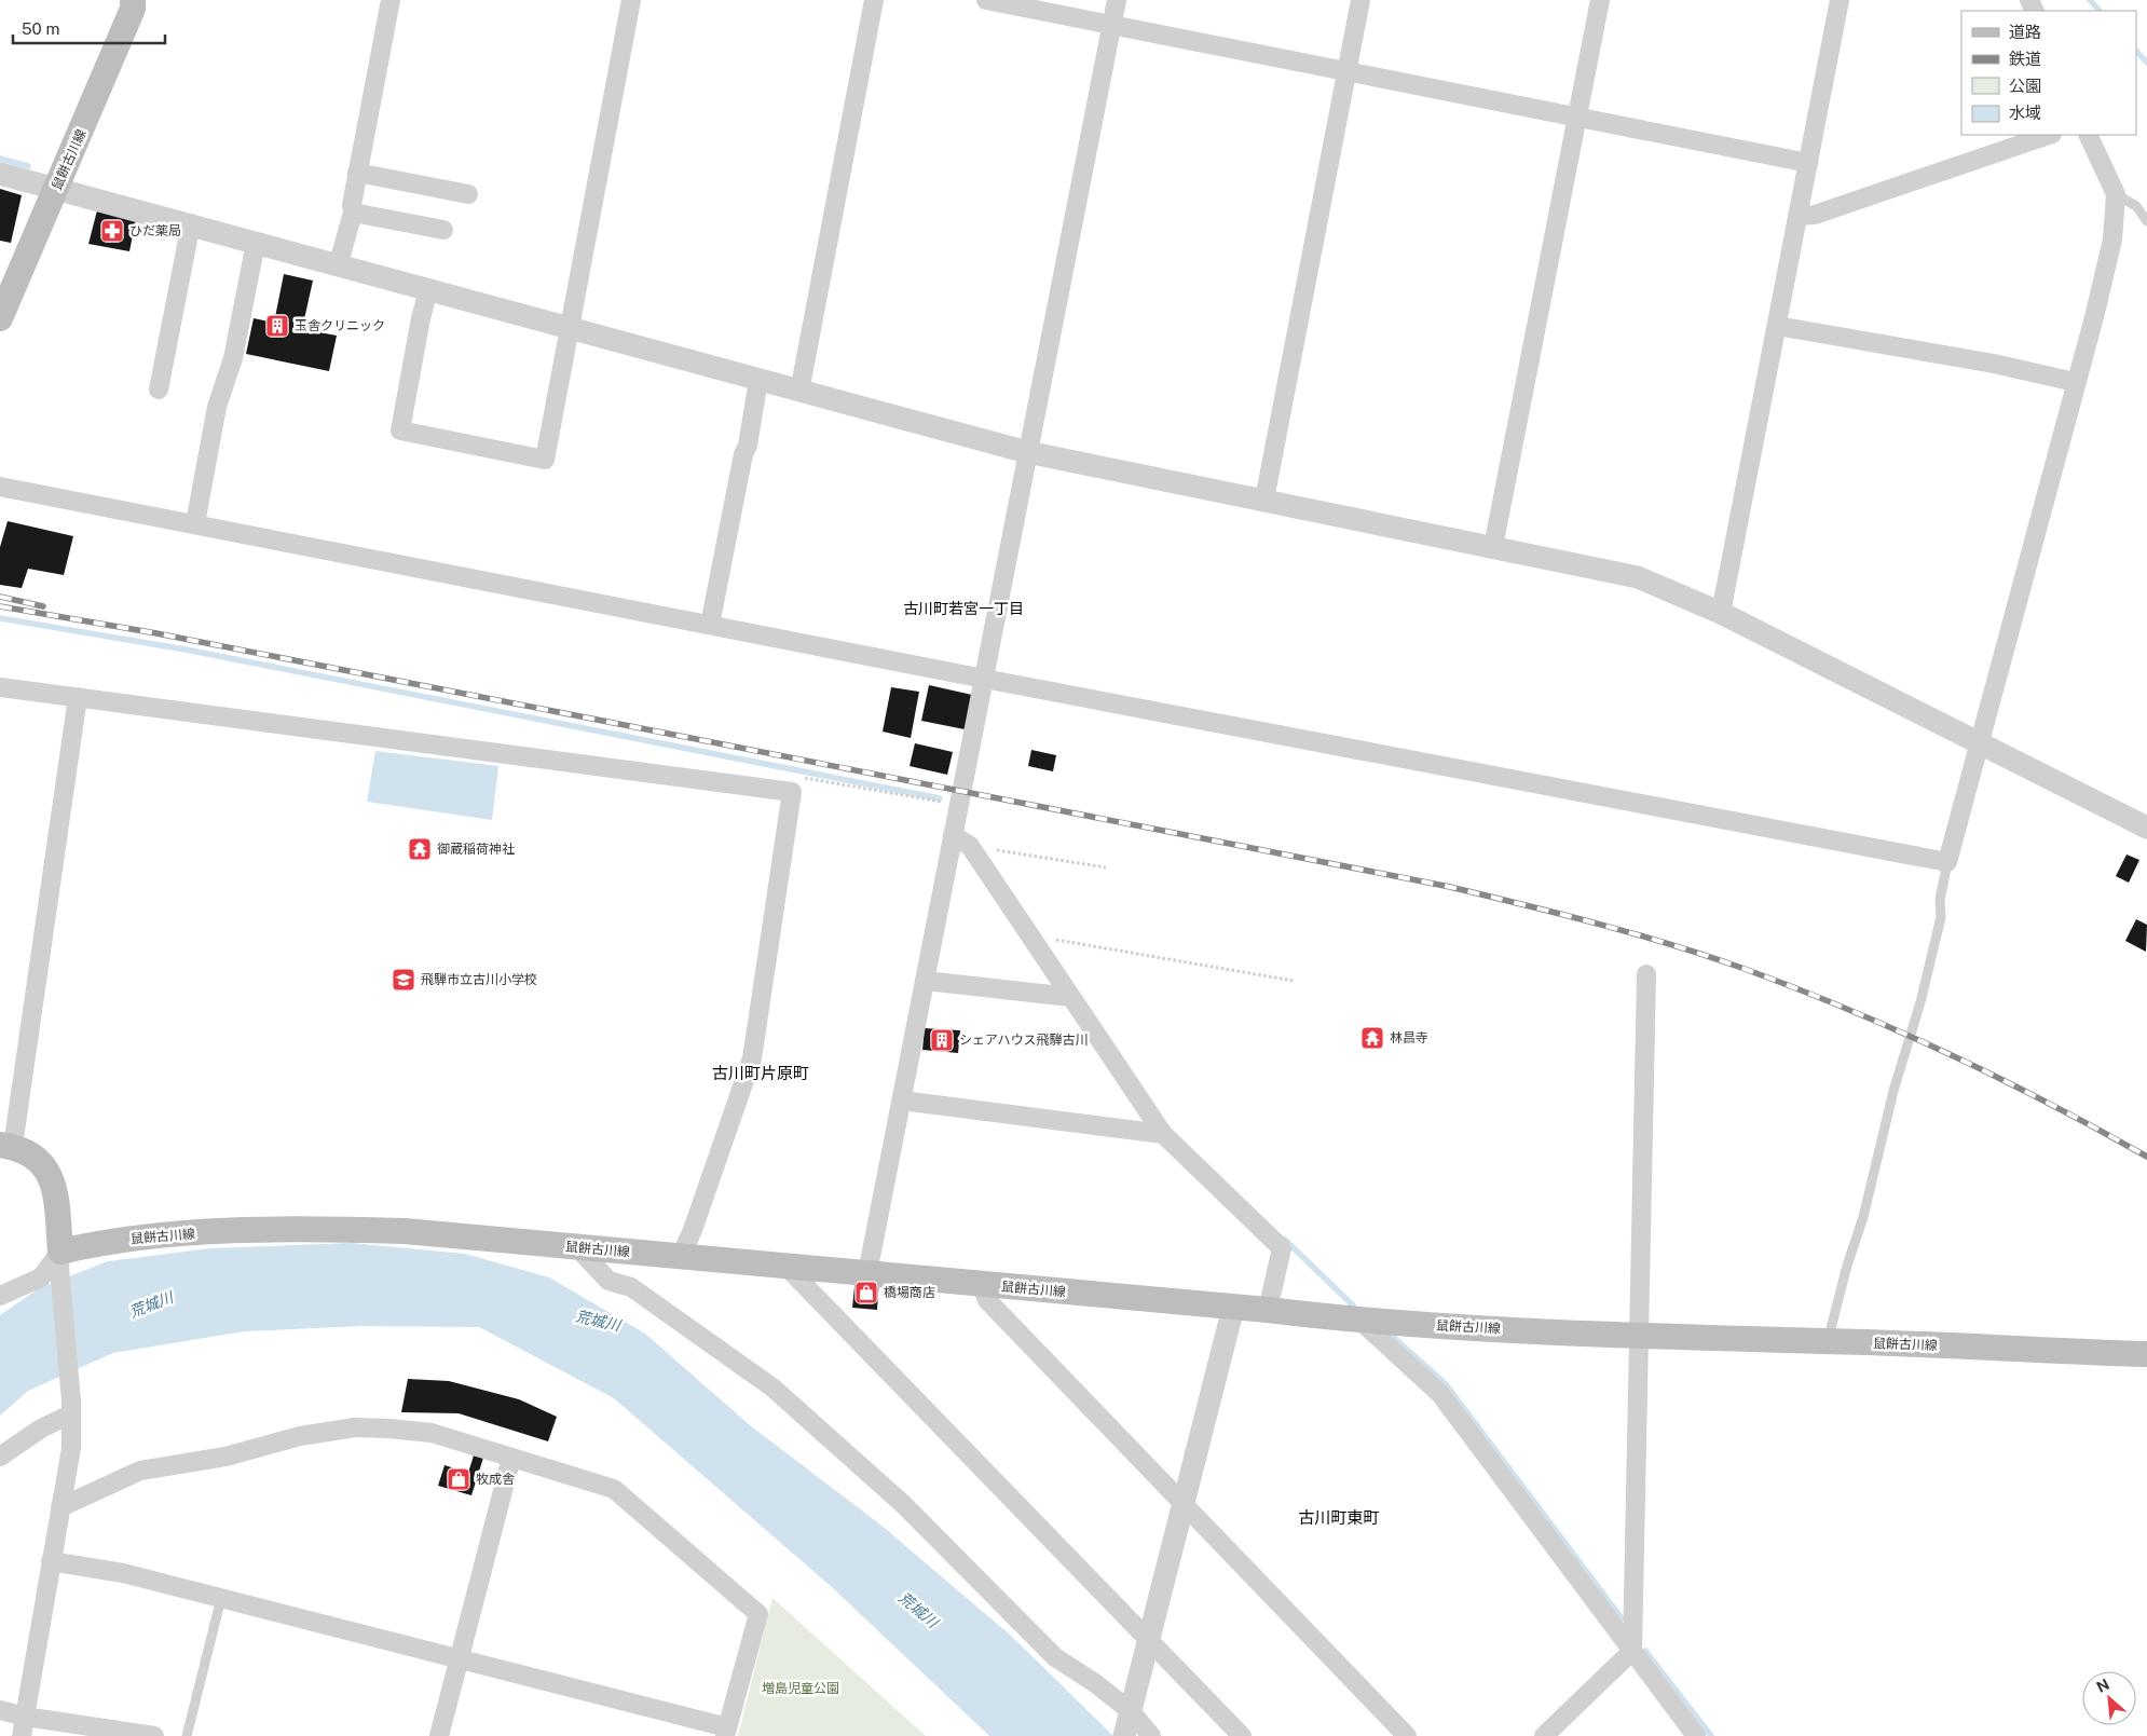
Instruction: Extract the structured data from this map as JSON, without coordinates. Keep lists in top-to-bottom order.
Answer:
{
  "streets": {
    "main road": ["鼠餅古川線"]
  },
  "districts": ["古川町若宮一丁目", "古川町片原町", "古川町東町"],
  "water": ["荒城川"],
  "parks": ["増島児童公園"],
  "places": {
    "pharmacy": ["ひだ薬局"],
    "building": ["玉舎クリニック", "シェアハウス飛騨古川"],
    "temple": ["御蔵稲荷神社", "林昌寺"],
    "school or university": ["飛騨市立古川小学校"],
    "shop": ["橋場商店", "牧成舎"]
  },
  "legend": [
    "道路",
    "鉄道",
    "公園",
    "水域"
  ],
  "scale_bar": "50 m",
  "north": "top left"
}
